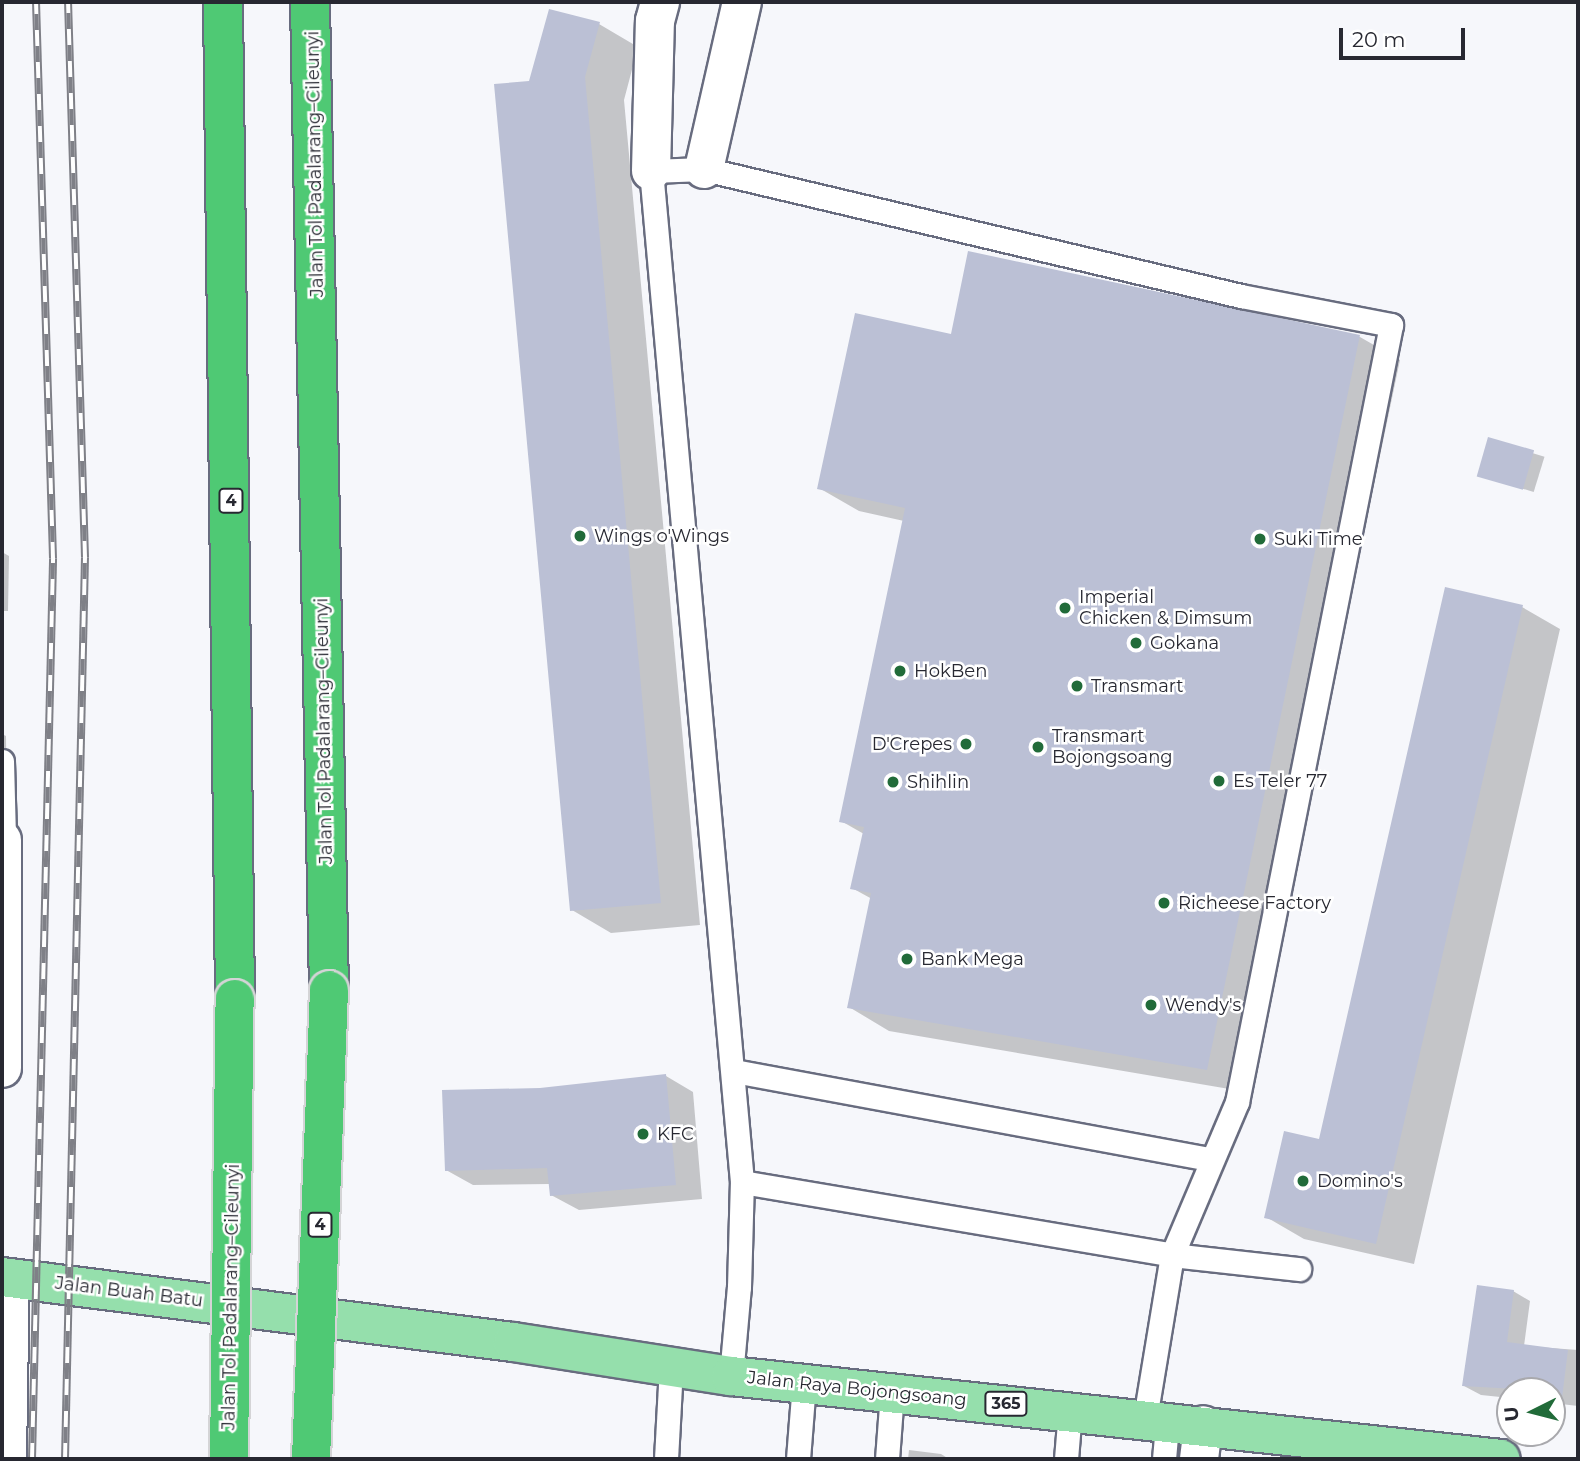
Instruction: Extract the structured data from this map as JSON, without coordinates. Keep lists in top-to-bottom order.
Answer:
{
  "streets": {
    "highway": ["Jalan Tol Padalarang–Cileunyi", "4"],
    "main road": ["Jalan Buah Batu", "Jalan Raya Bojongsoang", "365"]
  },
  "crossings": [
    ["Jalan Buah Batu", "Jalan Raya Bojongsoang"]
  ],
  "places": [
    "Wings o'Wings",
    "Suki Time",
    "Imperial Chicken & Dimsum",
    "Gokana",
    "HokBen",
    "Transmart",
    "D'Crepes",
    "Transmart Bojongsoang",
    "Es Teler 77",
    "Shihlin",
    "Richeese Factory",
    "Bank Mega",
    "Wendy's",
    "KFC",
    "Domino's"
  ],
  "scale_bar": "20 m",
  "north": "left"
}
